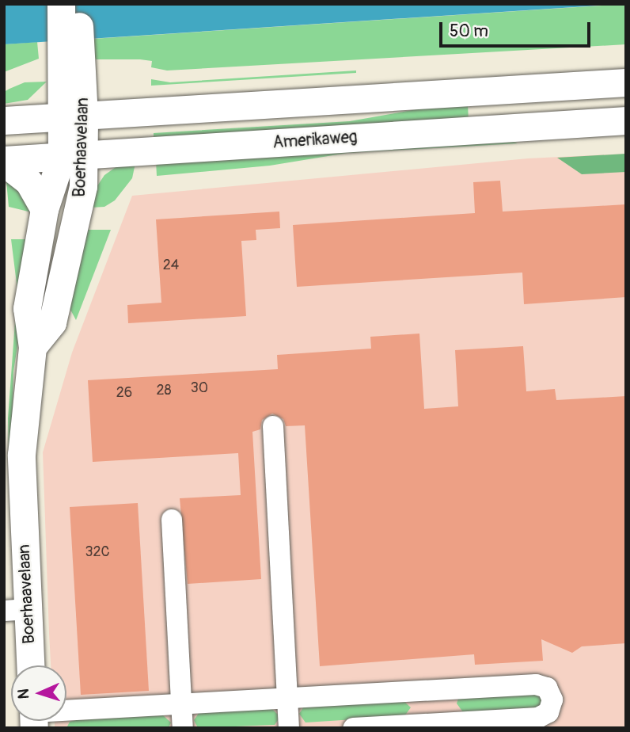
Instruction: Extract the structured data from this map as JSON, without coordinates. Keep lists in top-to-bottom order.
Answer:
{
  "streets": {
    "main road": ["Amerikaweg", "Boerhaavelaan"]
  },
  "crossings": [
    ["Amerikaweg", "Boerhaavelaan"]
  ],
  "house_numbers": [
    "24",
    "30",
    "28",
    "26",
    "32C"
  ],
  "scale_bar": "50 m",
  "north": "left"
}
